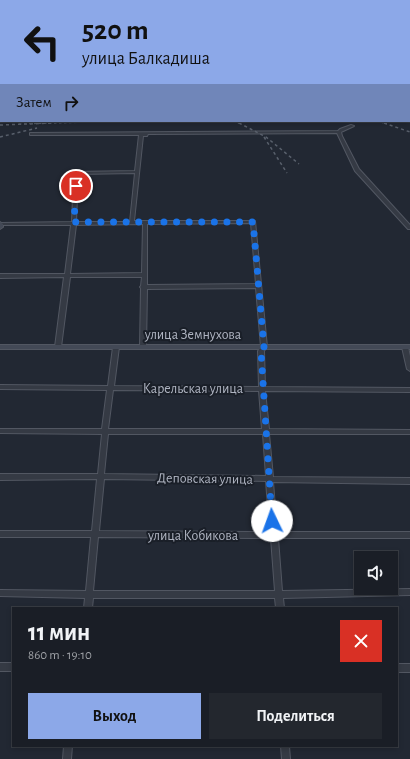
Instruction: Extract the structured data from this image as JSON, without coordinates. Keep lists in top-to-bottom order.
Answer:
{
  "streets": {
    "street": [
      "улица Земнухова",
      "Карельская улица",
      "Деповская улица",
      "улица Кобикова"
    ]
  },
  "page": {
    "turn": ["520 m", "улица Балкадиша"],
    "then": "Затем",
    "heading": ["11 мин", "860 m · 19:10"],
    "buttons": ["Выход", "Поделиться"]
  }
}
